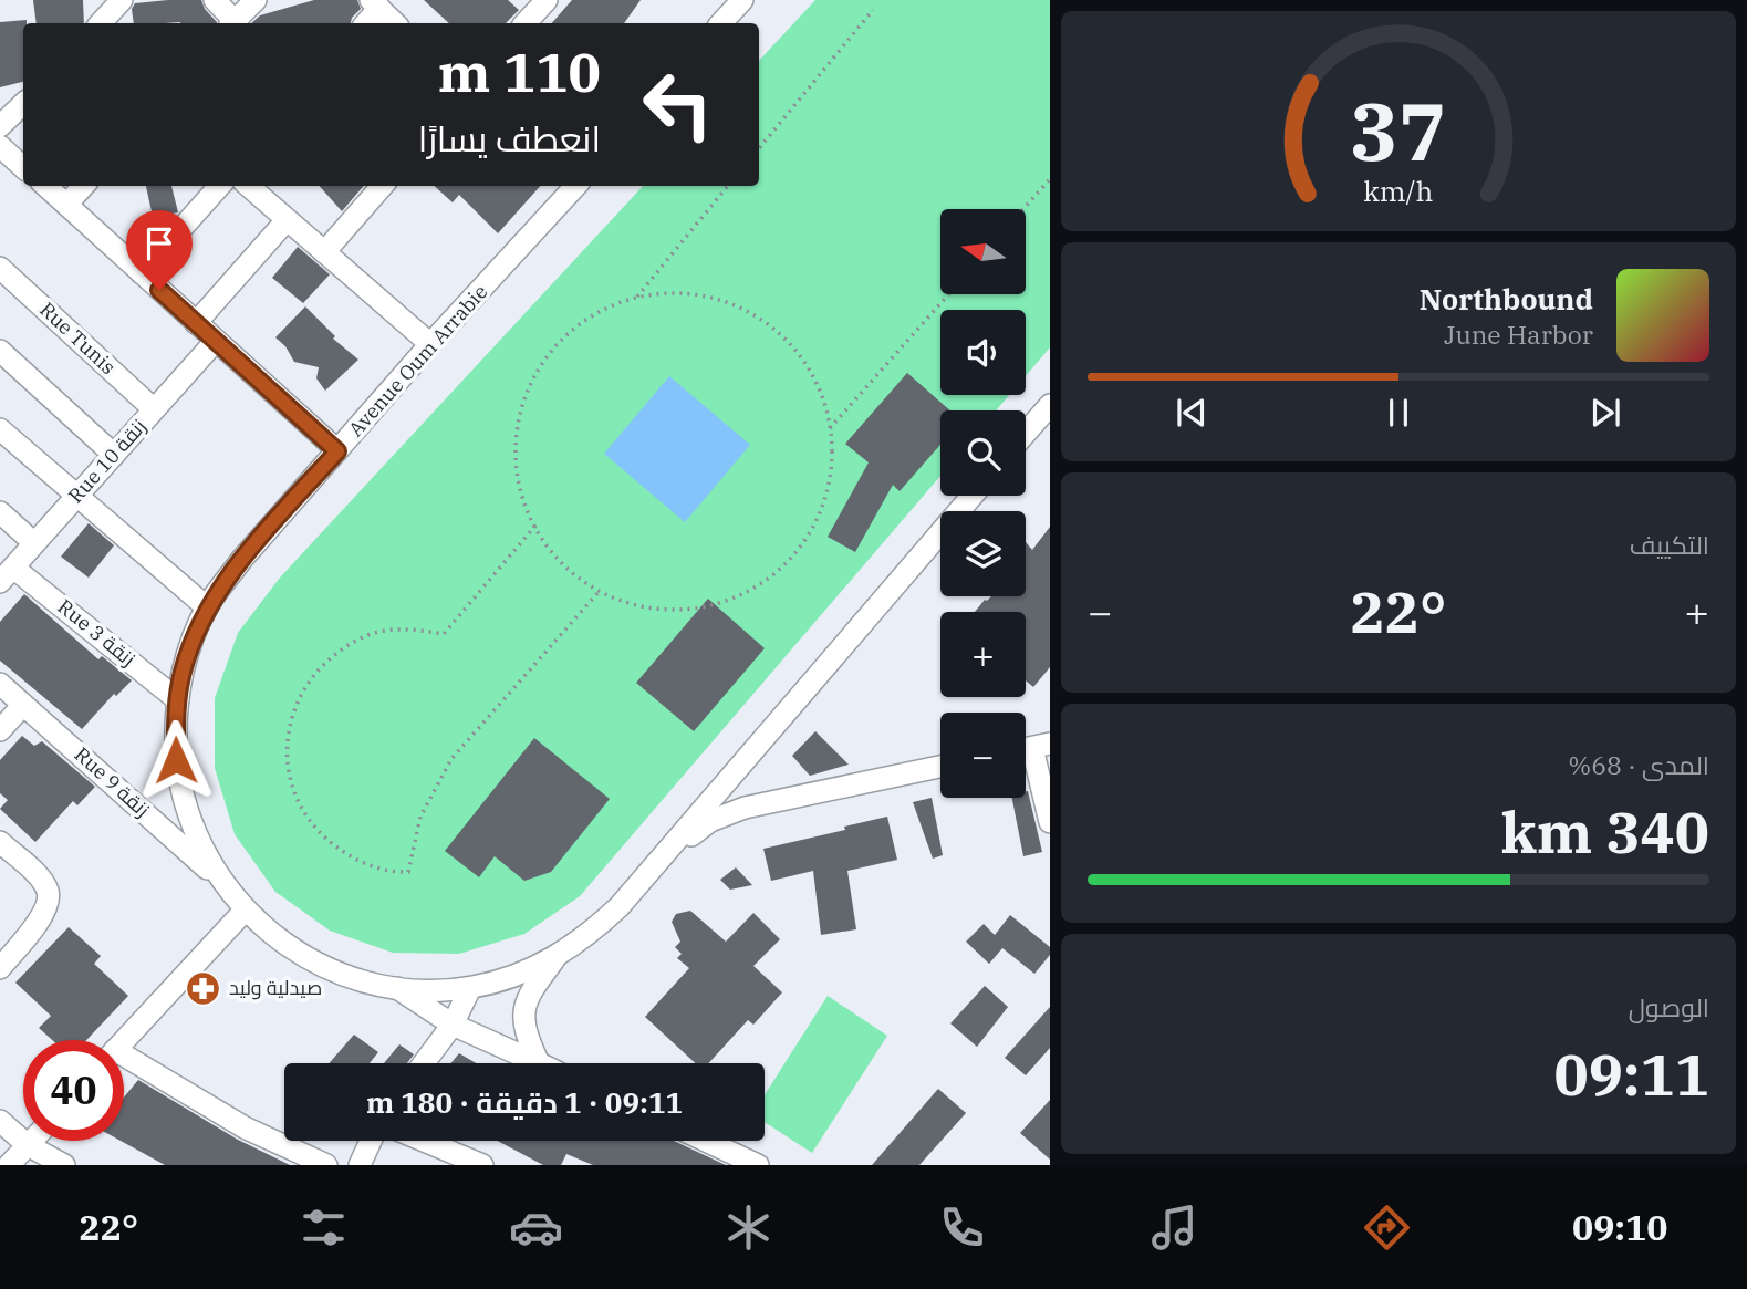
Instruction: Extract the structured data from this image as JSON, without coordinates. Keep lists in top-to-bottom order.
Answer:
{
  "streets": {
    "street": [
      "Rue Tunis",
      "Avenue Oum Arrabie",
      "Rue 10 زنقة",
      "Rue 3 زنقة",
      "Rue 9 زنقة"
    ]
  },
  "crossings": [
    ["Rue Tunis", "Rue 10 زنقة"],
    ["Avenue Oum Arrabie", "Rue 3 زنقة"],
    ["Avenue Oum Arrabie", "Rue 9 زنقة"],
    ["Rue 10 زنقة", "Rue 3 زنقة"]
  ],
  "places": {
    "pharmacy": ["صيدلية وليد"]
  },
  "north": "left",
  "page": {
    "turn": ["110 m", "انعطف يسارًا"],
    "map_buttons": ["+", "−"],
    "song": ["Northbound", "June Harbor"],
    "tile": [
      "التكييف",
      ["المدى · 68%", "340 km"],
      ["الوصول", "09:11"]
    ],
    "heat": ["−", "22°", "+"],
    "limit": "40",
    "trip": "09:11 · 1 دقيقة · 180 m",
    "tabs": ["09:10", "22°"],
    "gauge": ["37", "km/h"]
  }
}
